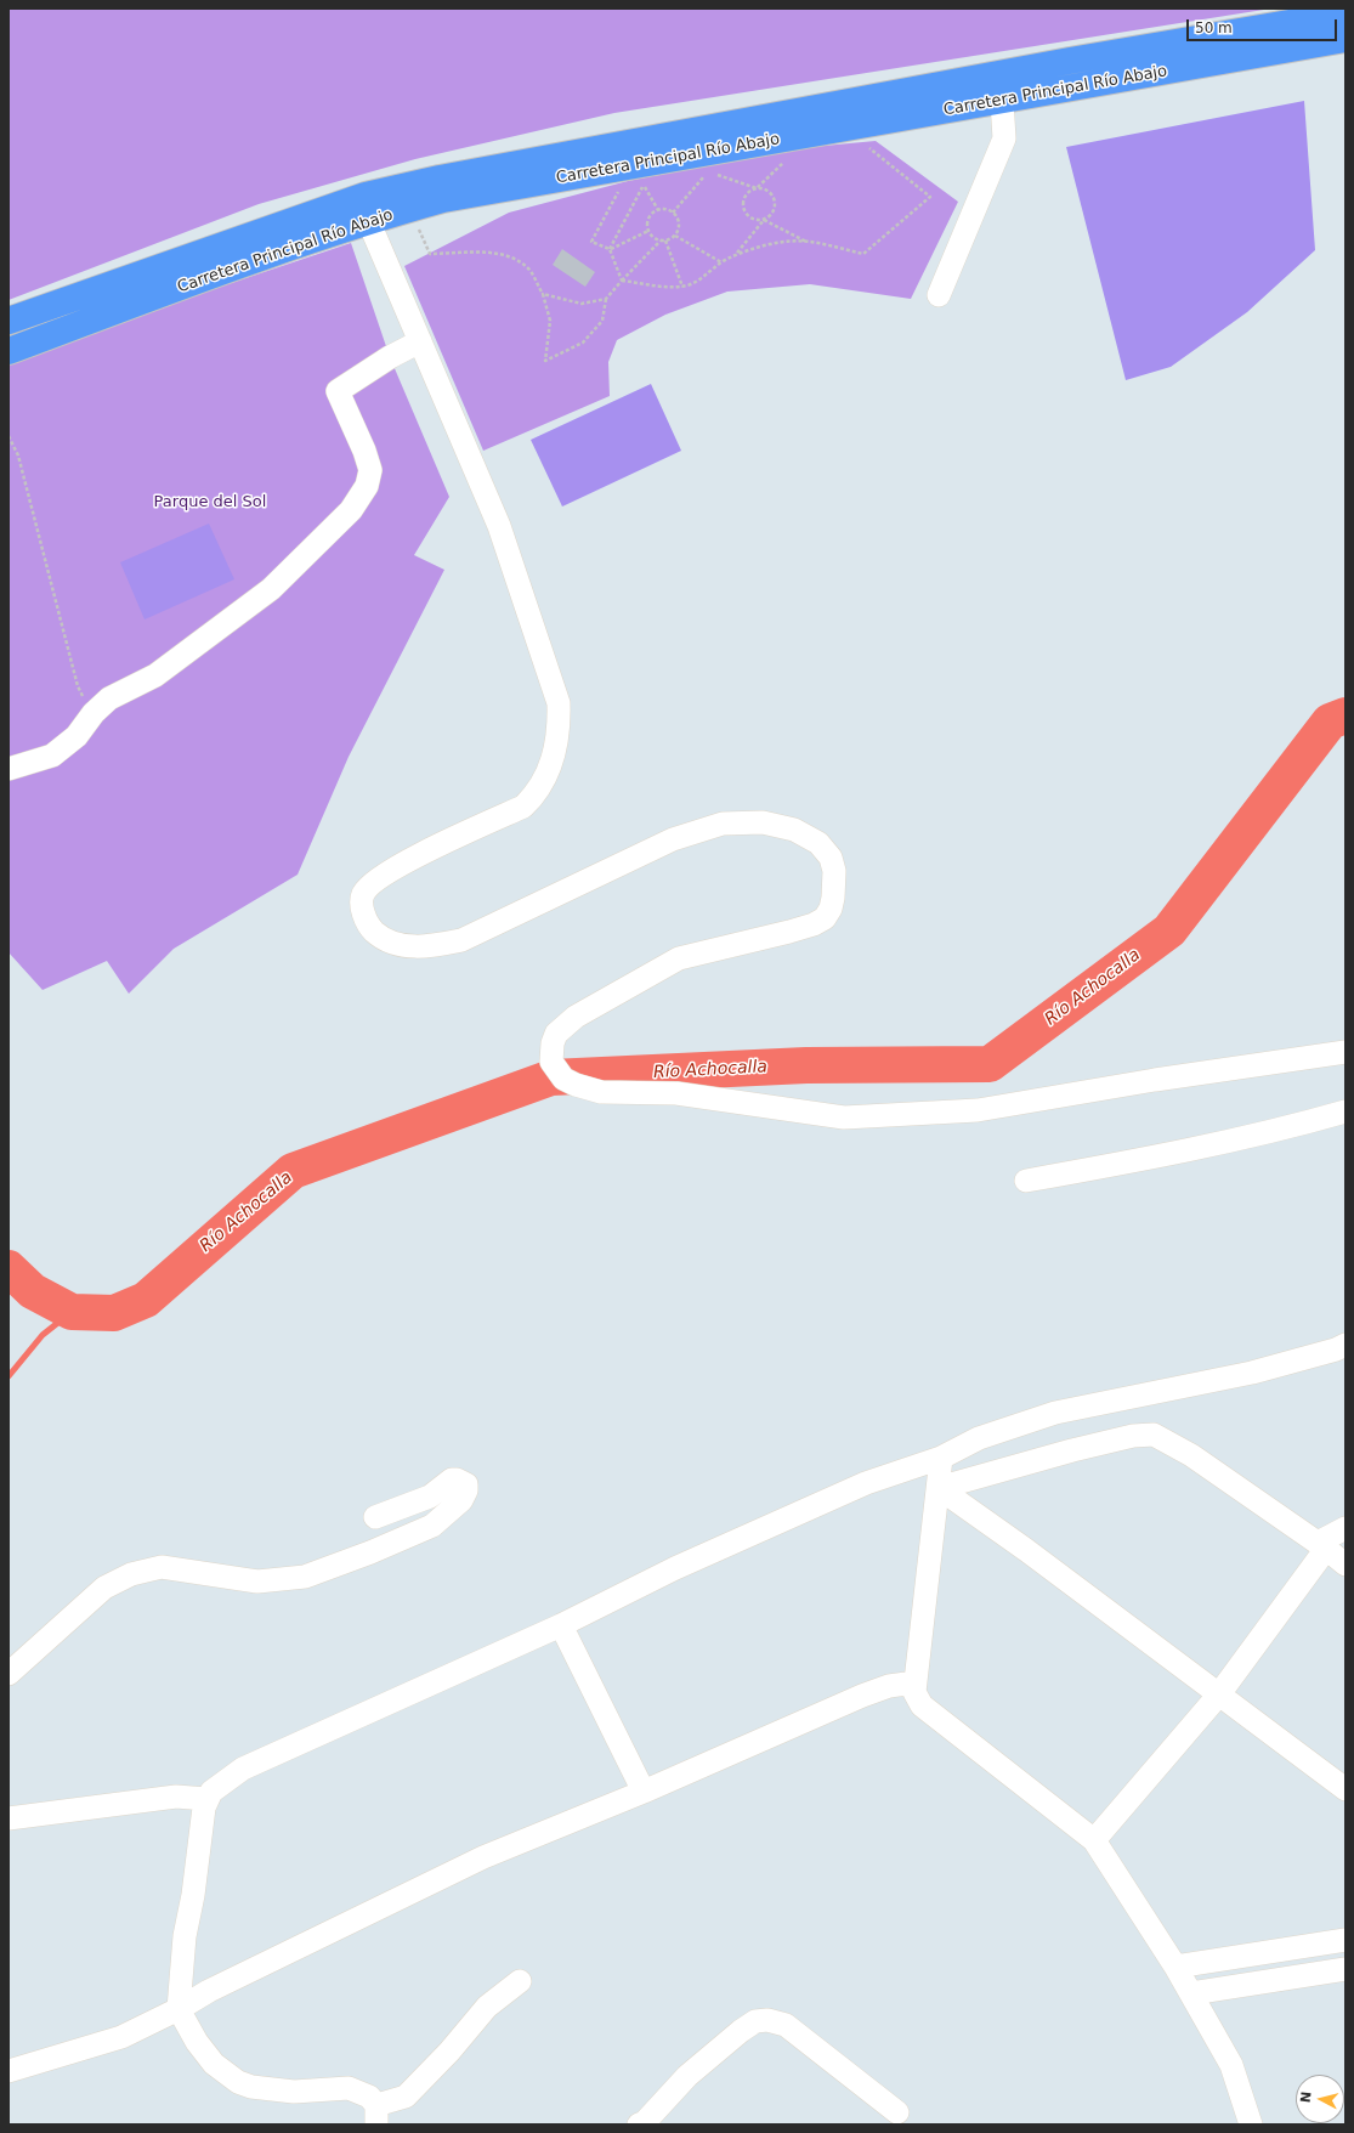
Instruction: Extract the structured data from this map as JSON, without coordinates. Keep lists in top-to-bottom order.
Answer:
{
  "streets": {
    "main road": ["Carretera Principal Río Abajo"]
  },
  "water": ["Río Achocalla"],
  "parks": ["Parque del Sol"],
  "scale_bar": "50 m",
  "north": "left"
}
